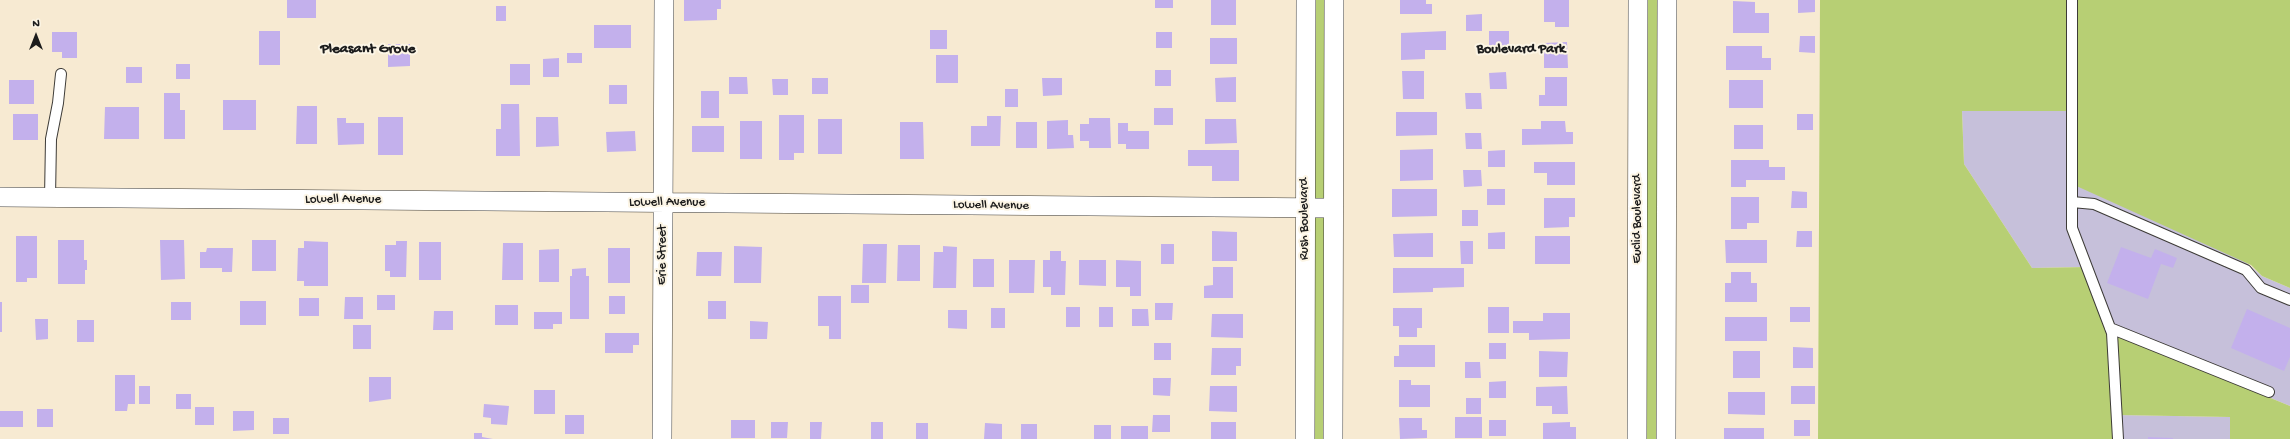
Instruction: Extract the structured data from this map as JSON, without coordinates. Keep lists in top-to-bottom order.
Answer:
{
  "streets": {
    "street": [
      "Lowell Avenue",
      "Rush Boulevard",
      "Euclid Boulevard",
      "Erie Street"
    ]
  },
  "crossings": [
    ["Lowell Avenue", "Rush Boulevard"],
    ["Lowell Avenue", "Erie Street"]
  ],
  "districts": ["Pleasant Grove", "Boulevard Park"],
  "north": "top"
}
